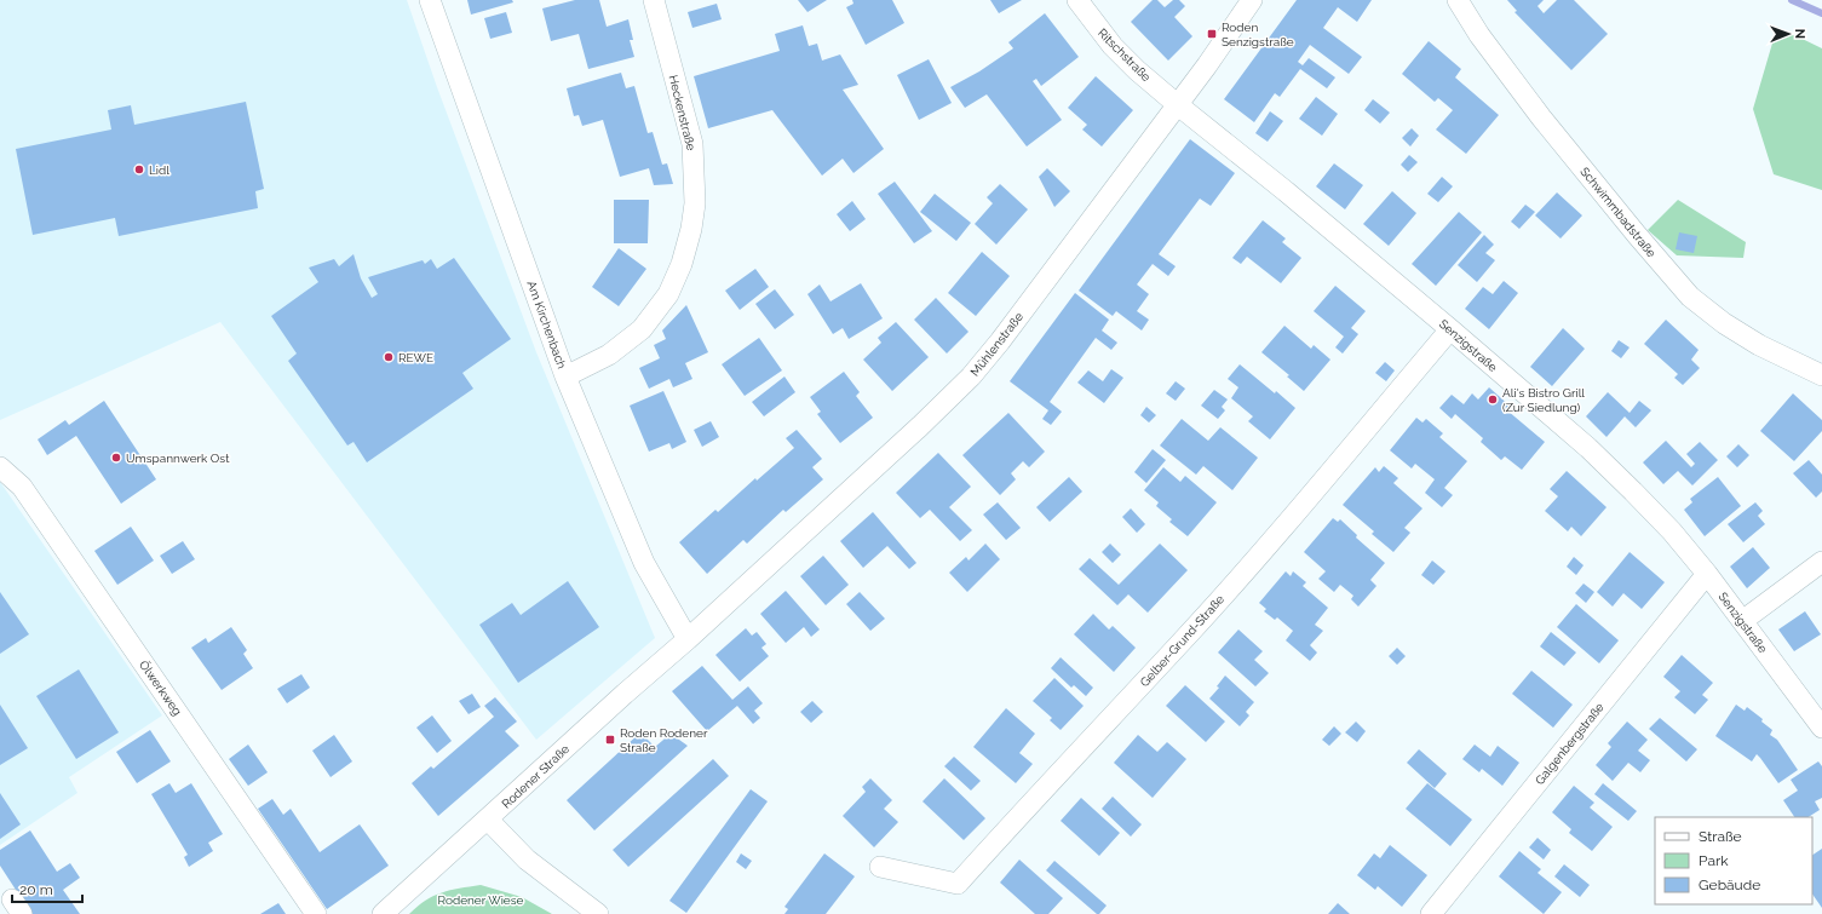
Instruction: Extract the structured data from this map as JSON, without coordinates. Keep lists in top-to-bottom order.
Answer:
{
  "streets": {
    "street": [
      "Ritschstraße",
      "Heckenstraße",
      "Schwimmbadstraße",
      "Am Kirchenbach",
      "Mühlenstraße",
      "Senzigstraße",
      "Gelber-Grund-Straße",
      "Ölwerkweg",
      "Galgenbergstraße",
      "Rodener Straße"
    ]
  },
  "crossings": [
    ["Ritschstraße", "Mühlenstraße"],
    ["Ritschstraße", "Senzigstraße"],
    ["Heckenstraße", "Am Kirchenbach"],
    ["Am Kirchenbach", "Mühlenstraße"],
    ["Am Kirchenbach", "Rodener Straße"],
    ["Mühlenstraße", "Senzigstraße"],
    ["Mühlenstraße", "Rodener Straße"],
    ["Senzigstraße", "Gelber-Grund-Straße"],
    ["Senzigstraße", "Galgenbergstraße"]
  ],
  "parks": ["Rodener Wiese"],
  "places": {
    "transit": ["Roden Senzigstraße", "Roden Rodener Straße"],
    "other": [
      "Lidl",
      "REWE",
      "Ali's Bistro Grill (Zur Siedlung)",
      "Umspannwerk Ost"
    ]
  },
  "legend": ["Straße", "Park", "Gebäude"],
  "scale_bar": "20 m",
  "north": "right"
}
